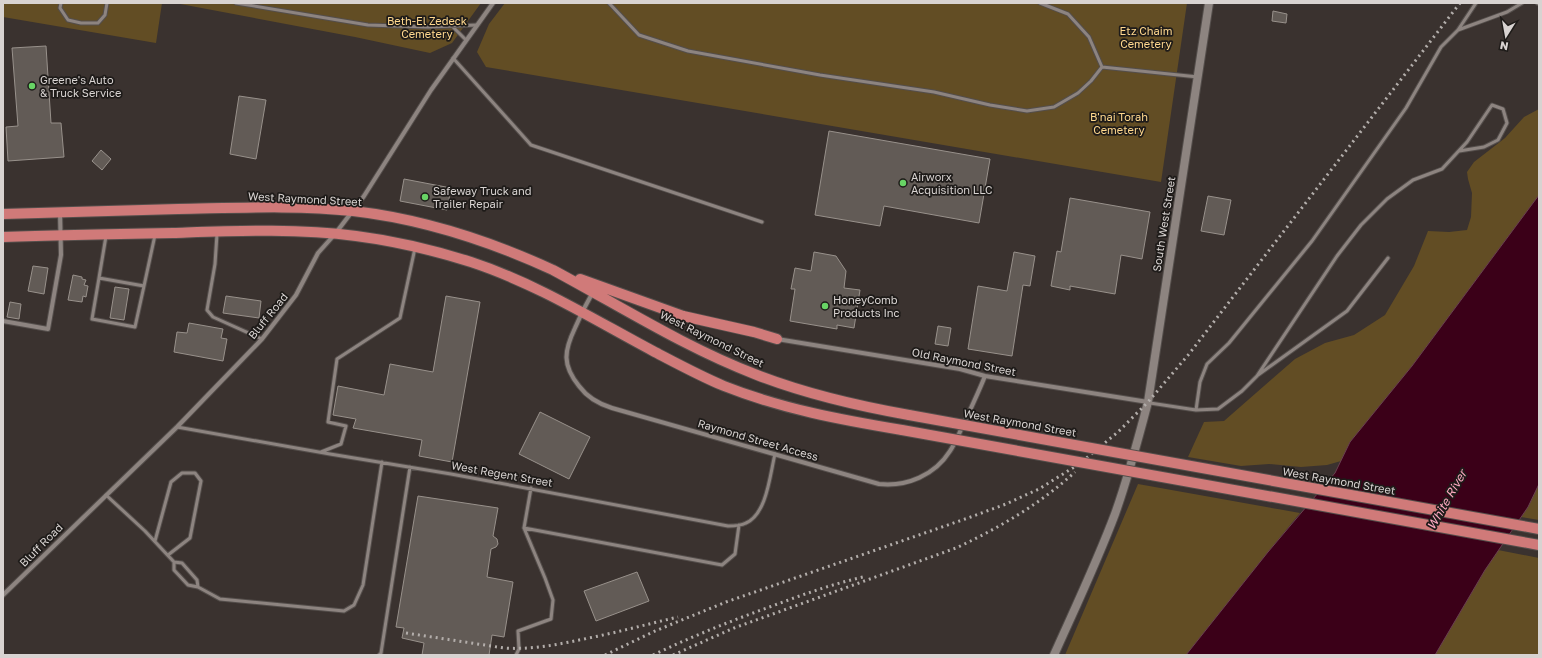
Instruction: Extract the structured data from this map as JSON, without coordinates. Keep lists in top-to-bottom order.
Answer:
{
  "streets": {
    "main road": ["West Raymond Street", "South West Street"],
    "street": ["Bluff Road", "Old Raymond Street", "Raymond Street Access"],
    "lane": ["West Regent Street"]
  },
  "crossings": [
    ["West Raymond Street", "Bluff Road"],
    ["West Raymond Street", "Raymond Street Access"],
    ["South West Street", "Old Raymond Street"],
    ["Bluff Road", "West Regent Street"],
    ["Old Raymond Street", "Raymond Street Access"],
    ["Raymond Street Access", "West Regent Street"]
  ],
  "water": ["White River"],
  "parks": ["Beth-El Zedeck Cemetery", "Etz Chaim Cemetery", "B'nai Torah Cemetery"],
  "places": [
    "Greene's Auto & Truck Service",
    "Airworx Acquisition LLC",
    "Safeway Truck and Trailer Repair",
    "HoneyComb Products Inc"
  ],
  "north": "bottom"
}
